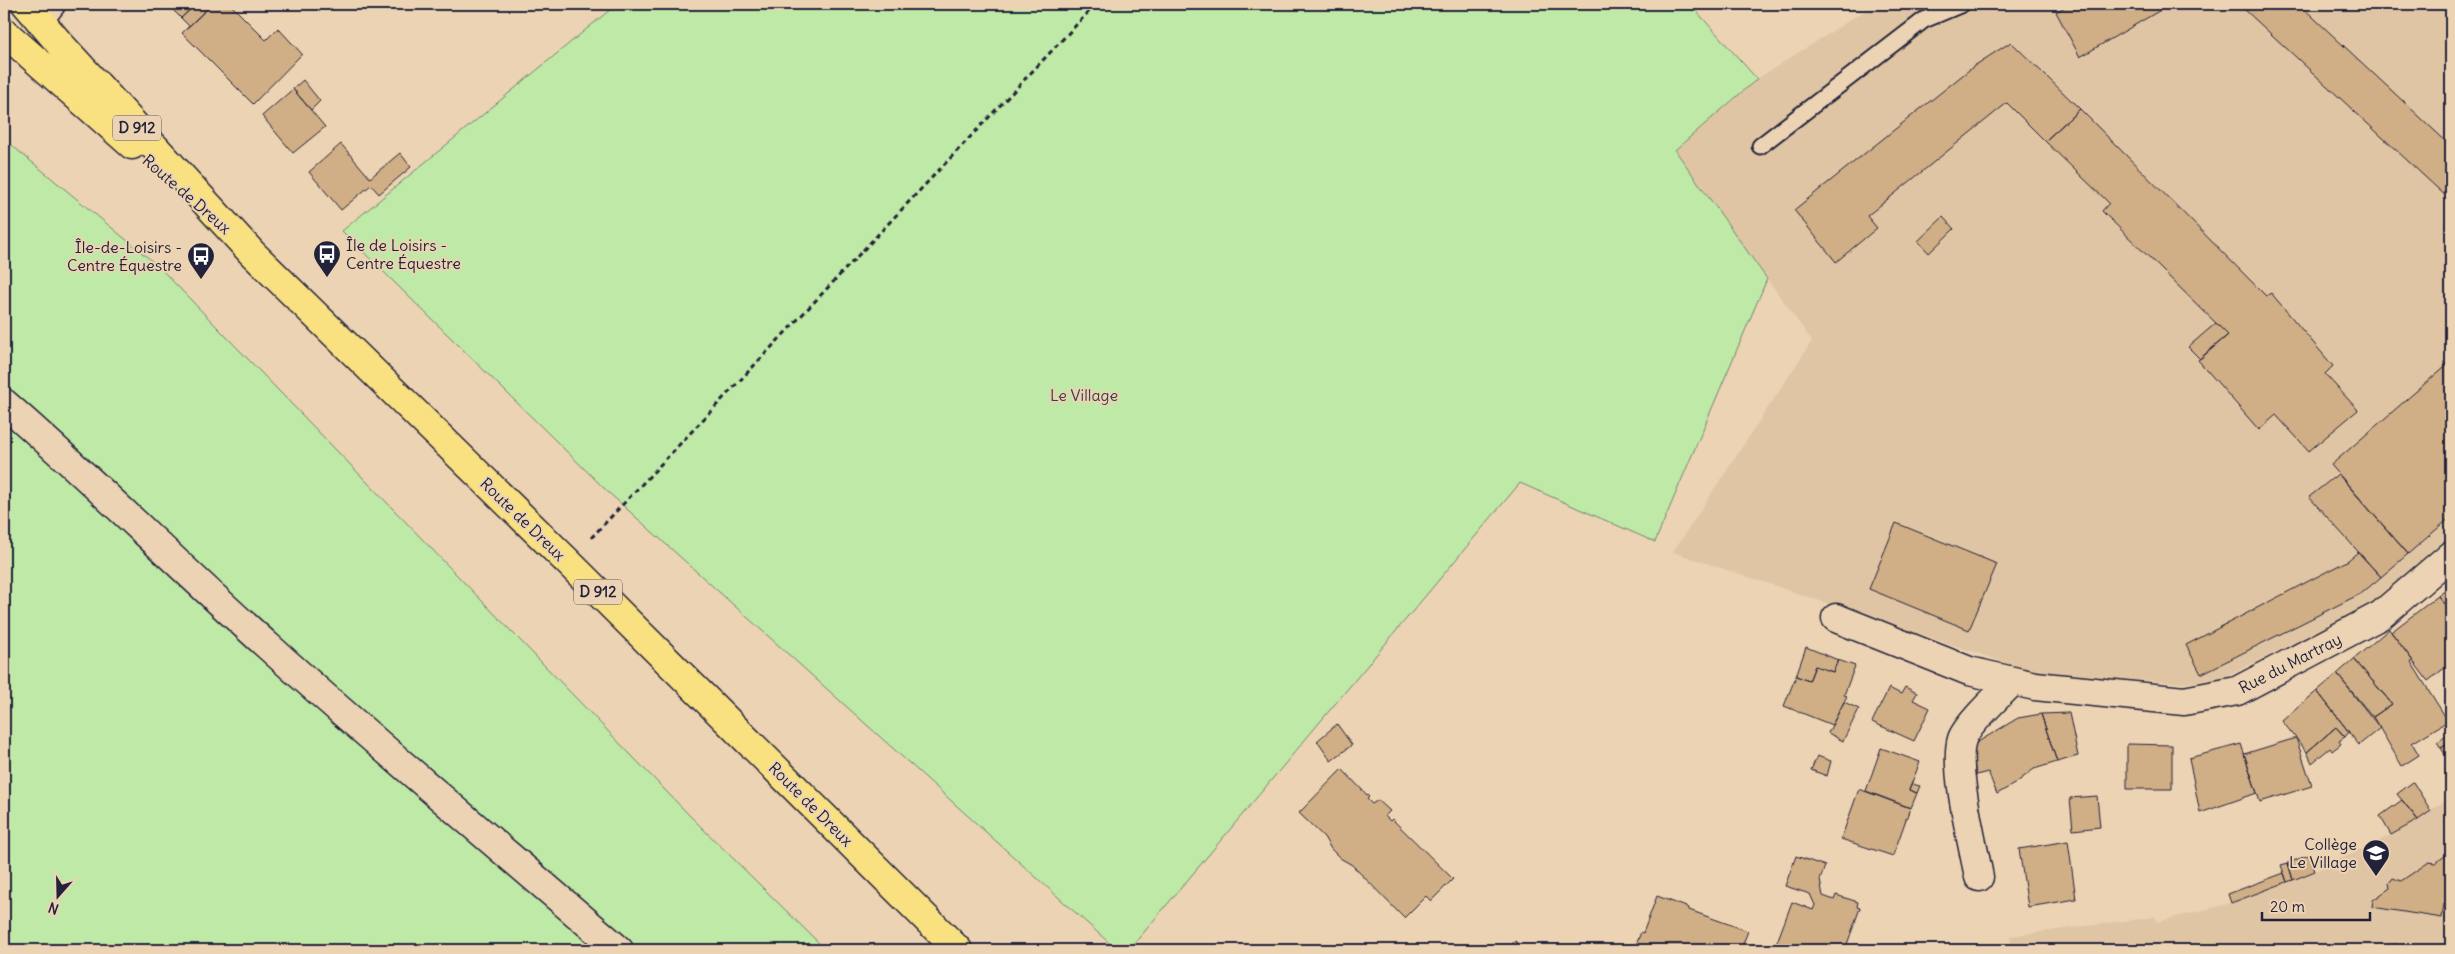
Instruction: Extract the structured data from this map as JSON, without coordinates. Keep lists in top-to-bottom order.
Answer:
{
  "streets": {
    "main road": ["D 912", "Route de Dreux"],
    "street": ["Rue du Martray"]
  },
  "parks": ["Le Village"],
  "places": {
    "bus stop": ["Île de Loisirs - Centre Équestre", "Île-de-Loisirs - Centre Équestre"],
    "school or university": ["Collège Le Village"]
  },
  "scale_bar": "20 m",
  "north": "bottom"
}
